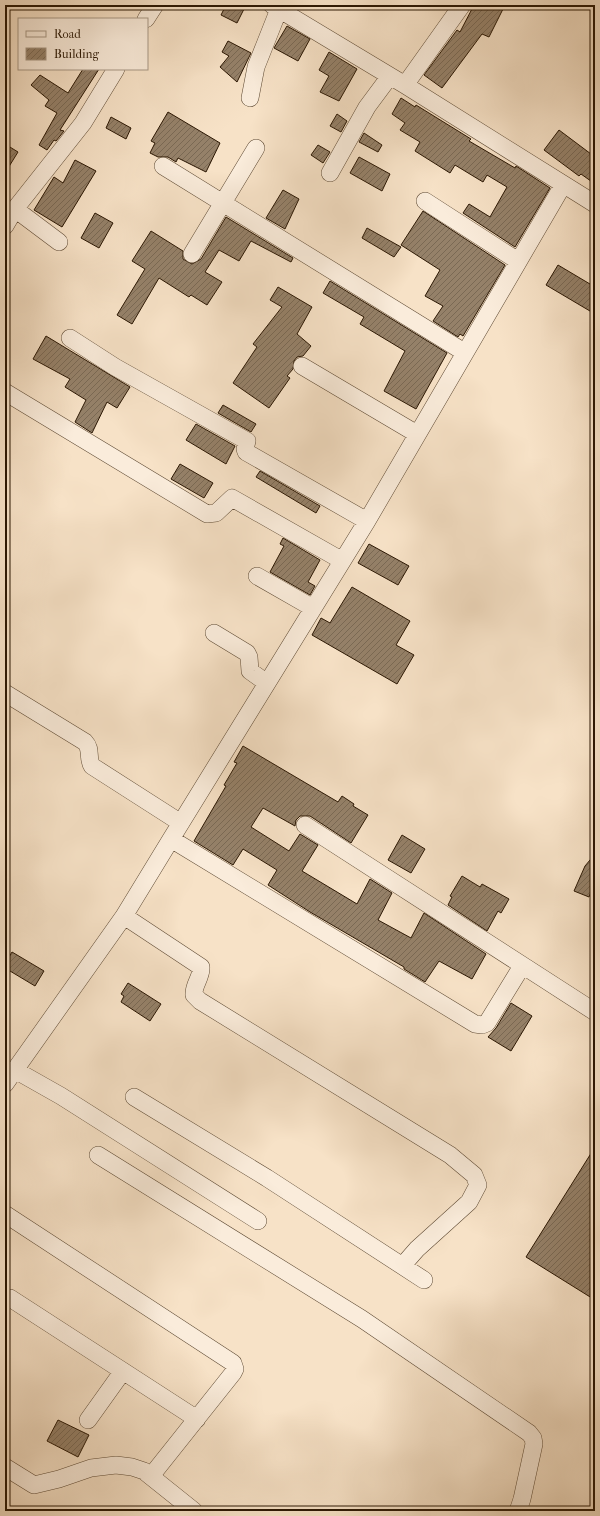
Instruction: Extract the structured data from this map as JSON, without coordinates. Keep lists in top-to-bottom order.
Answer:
{
  "legend": ["Road", "Building"]
}
